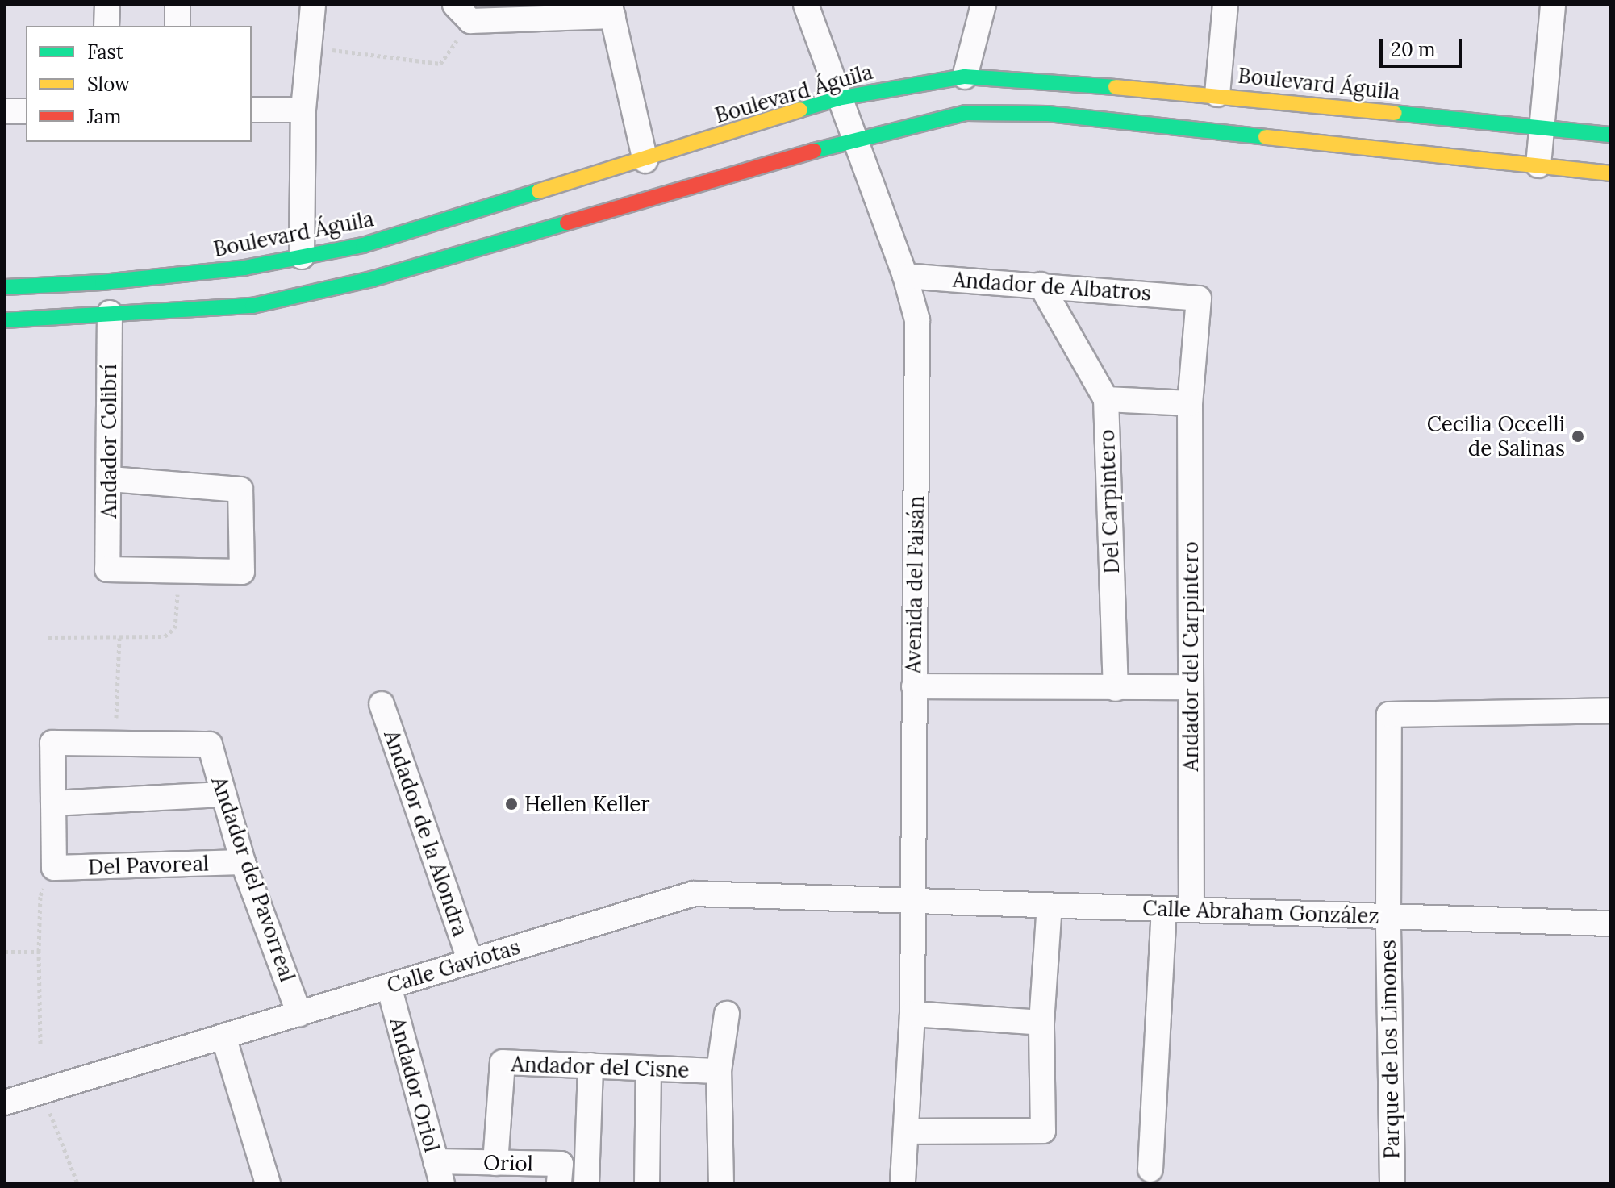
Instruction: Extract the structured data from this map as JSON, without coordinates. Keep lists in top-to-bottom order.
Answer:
{
  "streets": {
    "street": [
      "Boulevard Águila",
      "Andador de Albatros",
      "Andador Colibrí",
      "Del Carpintero",
      "Avenida del Faisán",
      "Andador del Carpintero",
      "Andador de la Alondra",
      "Del Pavoreal",
      "Andador del Pavorreal",
      "Calle Abraham González",
      "Calle Gaviotas",
      "Parque de los Limones",
      "Andador del Cisne",
      "Andador Oriol",
      "Oriol"
    ]
  },
  "crossings": [
    ["Boulevard Águila", "Avenida del Faisán"],
    ["Andador de Albatros", "Avenida del Faisán"],
    ["Andador de Albatros", "Andador del Carpintero"],
    ["Del Carpintero", "Andador del Carpintero"],
    ["Avenida del Faisán", "Calle Abraham González"],
    ["Avenida del Faisán", "Calle Gaviotas"],
    ["Andador del Carpintero", "Calle Abraham González"],
    ["Andador de la Alondra", "Calle Gaviotas"],
    ["Del Pavoreal", "Andador del Pavorreal"],
    ["Andador del Pavorreal", "Calle Gaviotas"],
    ["Calle Abraham González", "Calle Gaviotas"],
    ["Calle Abraham González", "Parque de los Limones"],
    ["Calle Gaviotas", "Andador Oriol"],
    ["Andador del Cisne", "Oriol"],
    ["Andador Oriol", "Oriol"]
  ],
  "places": ["Cecilia Occelli de Salinas", "Hellen Keller"],
  "legend": ["Fast", "Slow", "Jam"],
  "scale_bar": "20 m"
}
